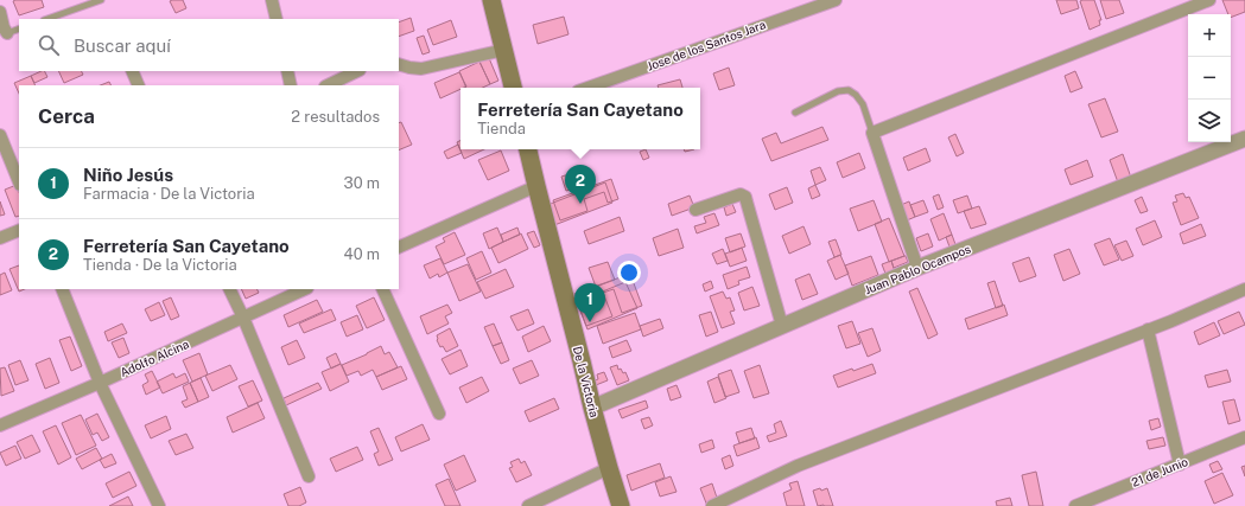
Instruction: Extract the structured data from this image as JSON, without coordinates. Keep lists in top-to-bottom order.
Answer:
{
  "streets": {
    "main road": ["De la Victoria"],
    "street": [
      "Jose de los Santos Jara",
      "Juan Pablo Ocampos",
      "Adolfo Alcina",
      "21 de Junio"
    ]
  },
  "crossings": [
    ["Juan Pablo Ocampos", "De la Victoria"]
  ],
  "page": {
    "map_buttons": ["+", "−"],
    "search": "Buscar aquí",
    "heading": ["Cerca", "2 resultados"],
    "popup": ["Ferretería San Cayetano", "Tienda"],
    "list": [
      {
        "mark": "1",
        "name": "Niño Jesús",
        "note": "Farmacia · De la Victoria",
        "value": "30 m"
      },
      {
        "mark": "2",
        "name": "Ferretería San Cayetano",
        "note": "Tienda · De la Victoria",
        "value": "40 m"
      }
    ],
    "pins": ["2", "1"]
  }
}
